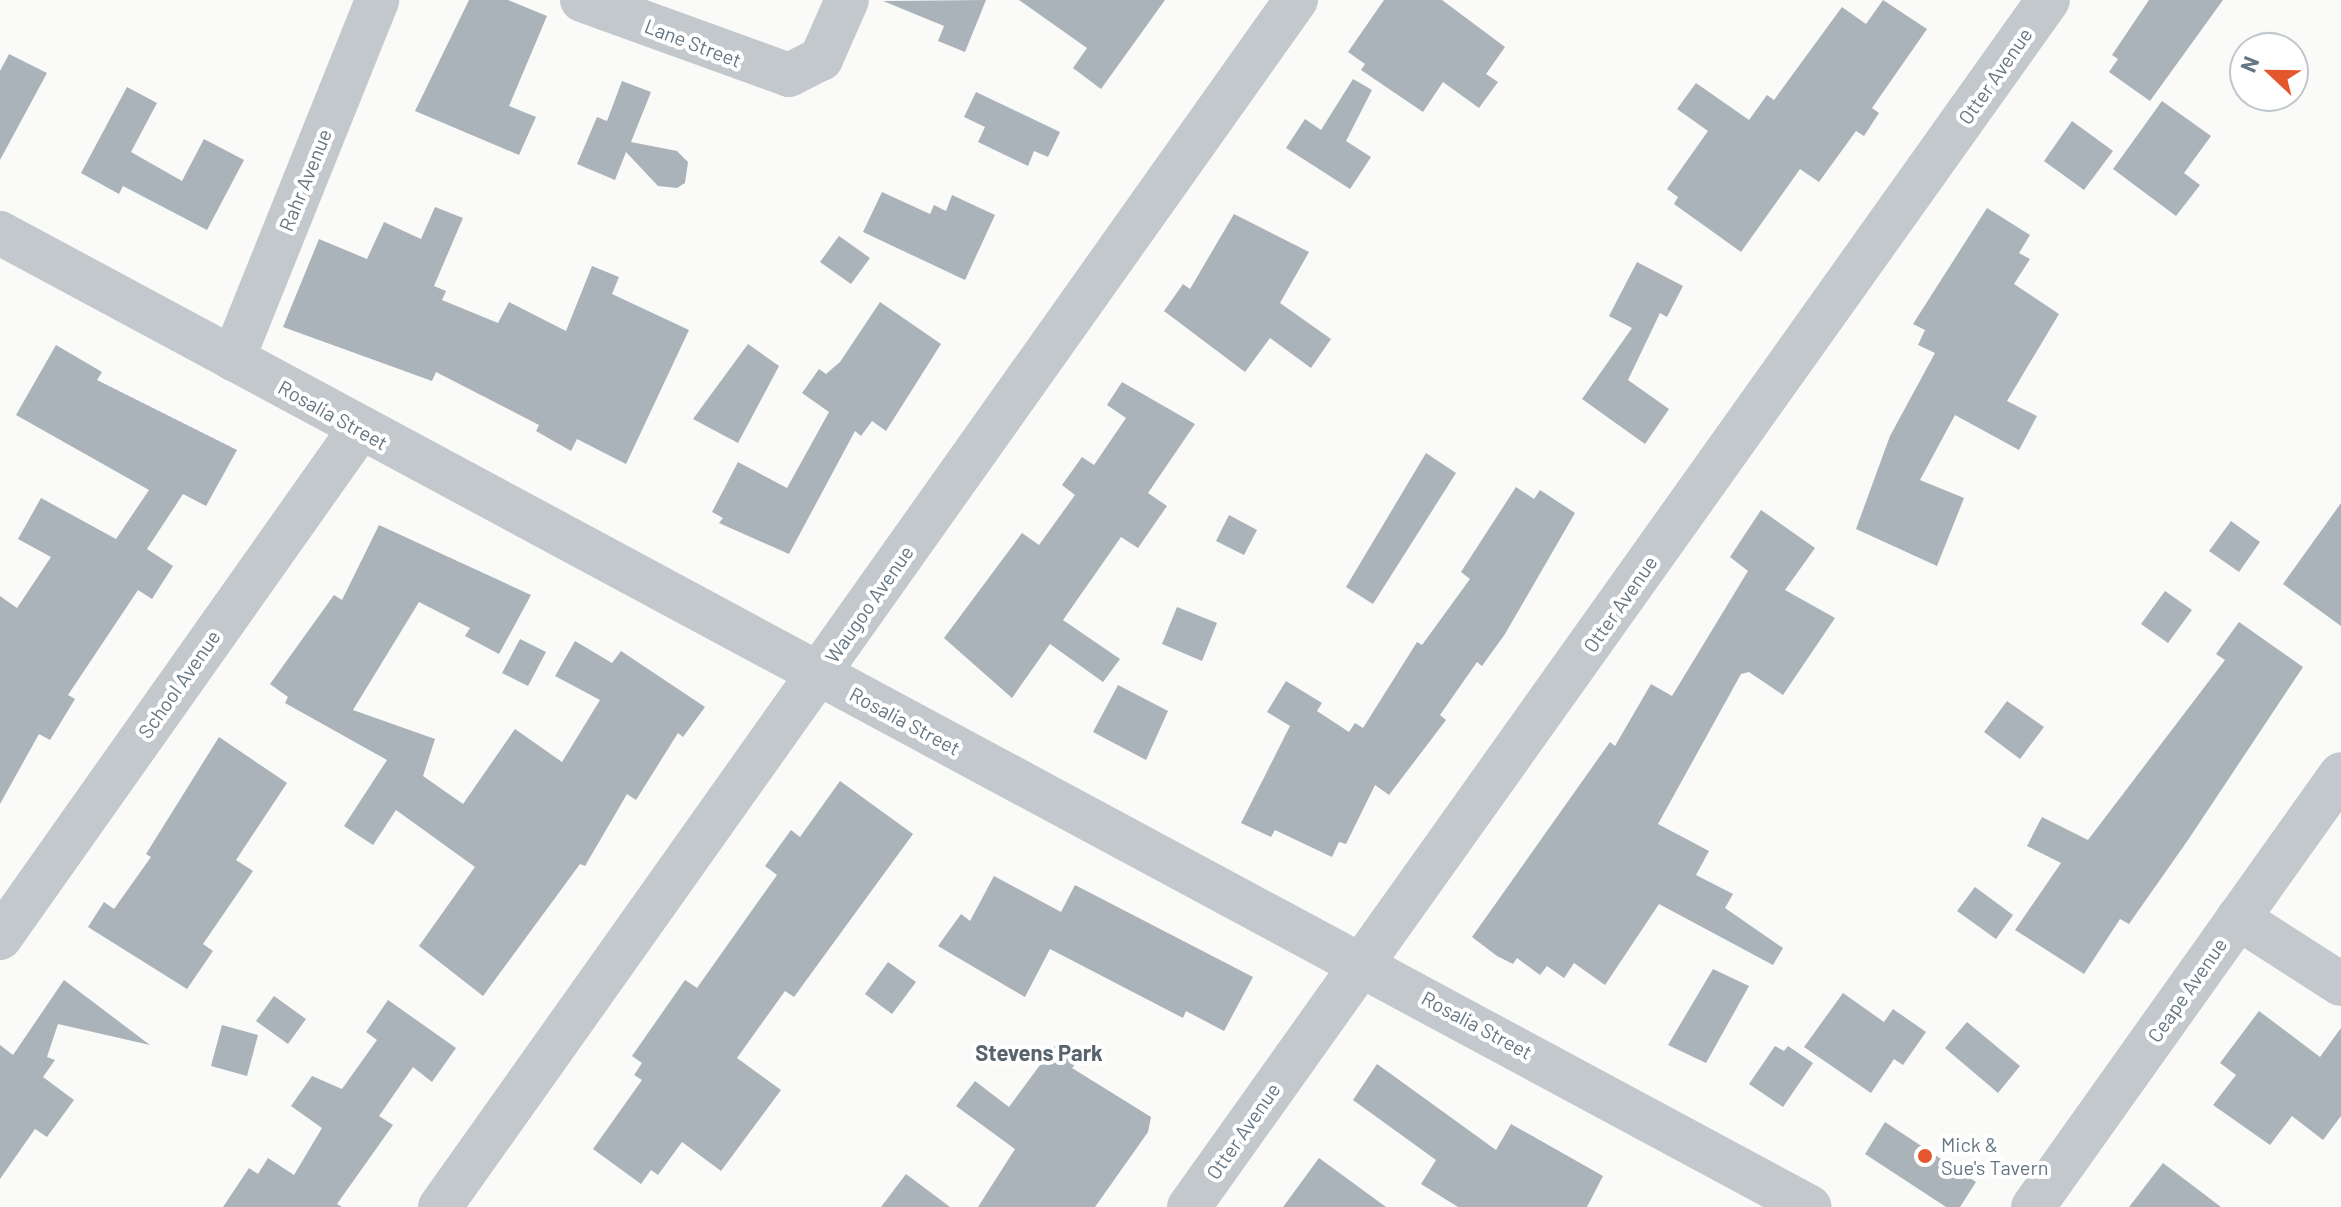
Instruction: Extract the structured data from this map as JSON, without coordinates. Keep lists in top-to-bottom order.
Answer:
{
  "streets": {
    "street": [
      "Lane Street",
      "Otter Avenue",
      "Rahr Avenue",
      "Rosalia Street",
      "Waugoo Avenue",
      "School Avenue",
      "Ceape Avenue"
    ]
  },
  "crossings": [
    ["Otter Avenue", "Rosalia Street"],
    ["Rahr Avenue", "Rosalia Street"],
    ["Rosalia Street", "Waugoo Avenue"],
    ["Rosalia Street", "School Avenue"]
  ],
  "districts": ["Stevens Park"],
  "places": ["Mick & Sue's Tavern"],
  "north": "left"
}
